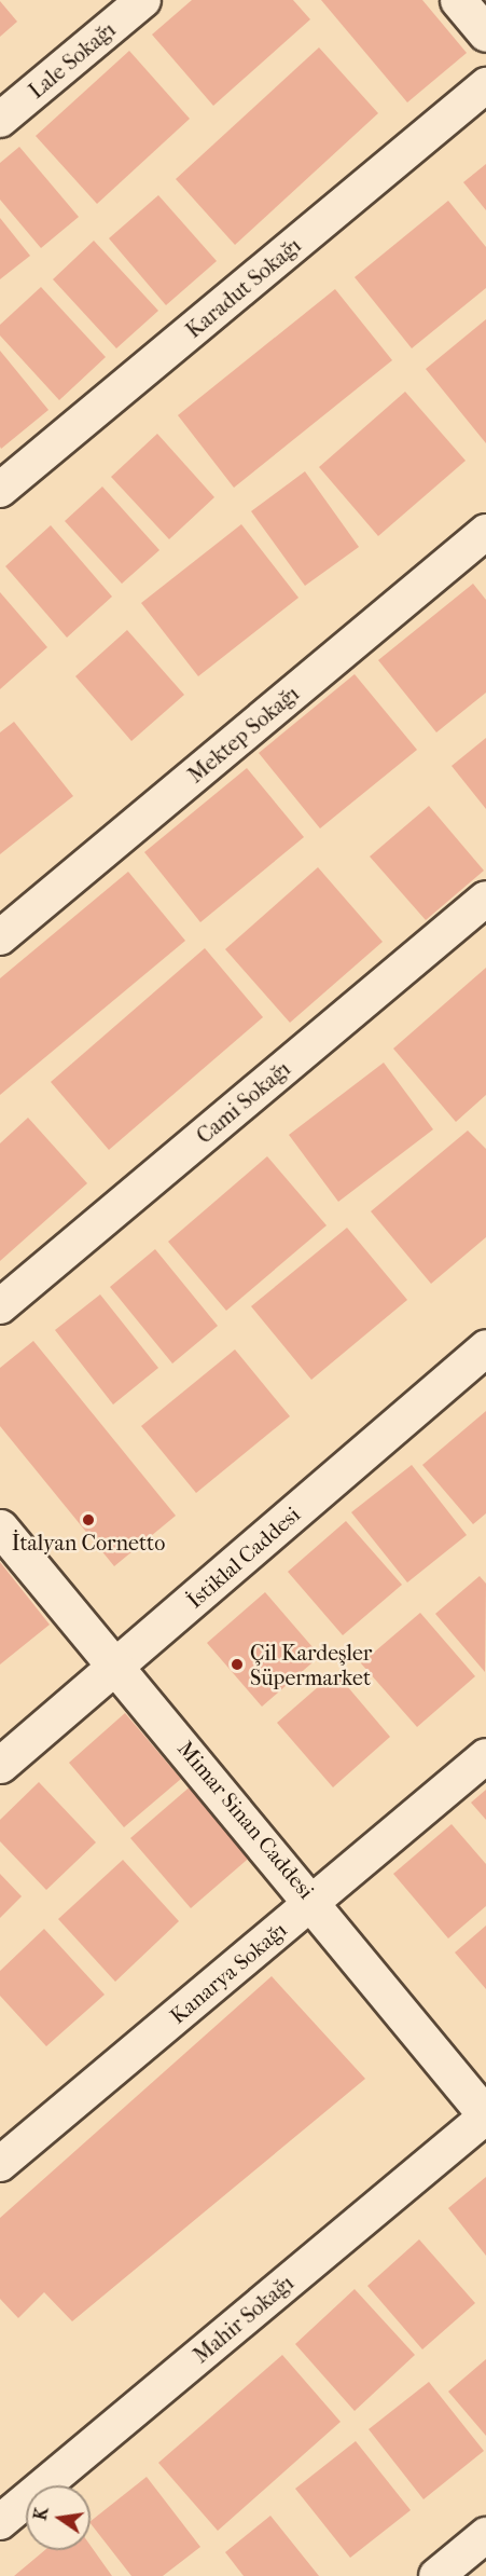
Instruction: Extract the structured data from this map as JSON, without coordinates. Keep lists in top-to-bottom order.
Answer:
{
  "streets": {
    "main road": ["İstiklal Caddesi", "Mimar Sinan Caddesi"],
    "street": [
      "Lale Sokağı",
      "Karadut Sokağı",
      "Mektep Sokağı",
      "Cami Sokağı",
      "Kanarya Sokağı",
      "Mahir Sokağı"
    ]
  },
  "crossings": [
    ["İstiklal Caddesi", "Mimar Sinan Caddesi"],
    ["Mimar Sinan Caddesi", "Kanarya Sokağı"],
    ["Mimar Sinan Caddesi", "Mahir Sokağı"]
  ],
  "places": ["İtalyan Cornetto", "Çil Kardeşler Süpermarket"],
  "north": "left"
}
